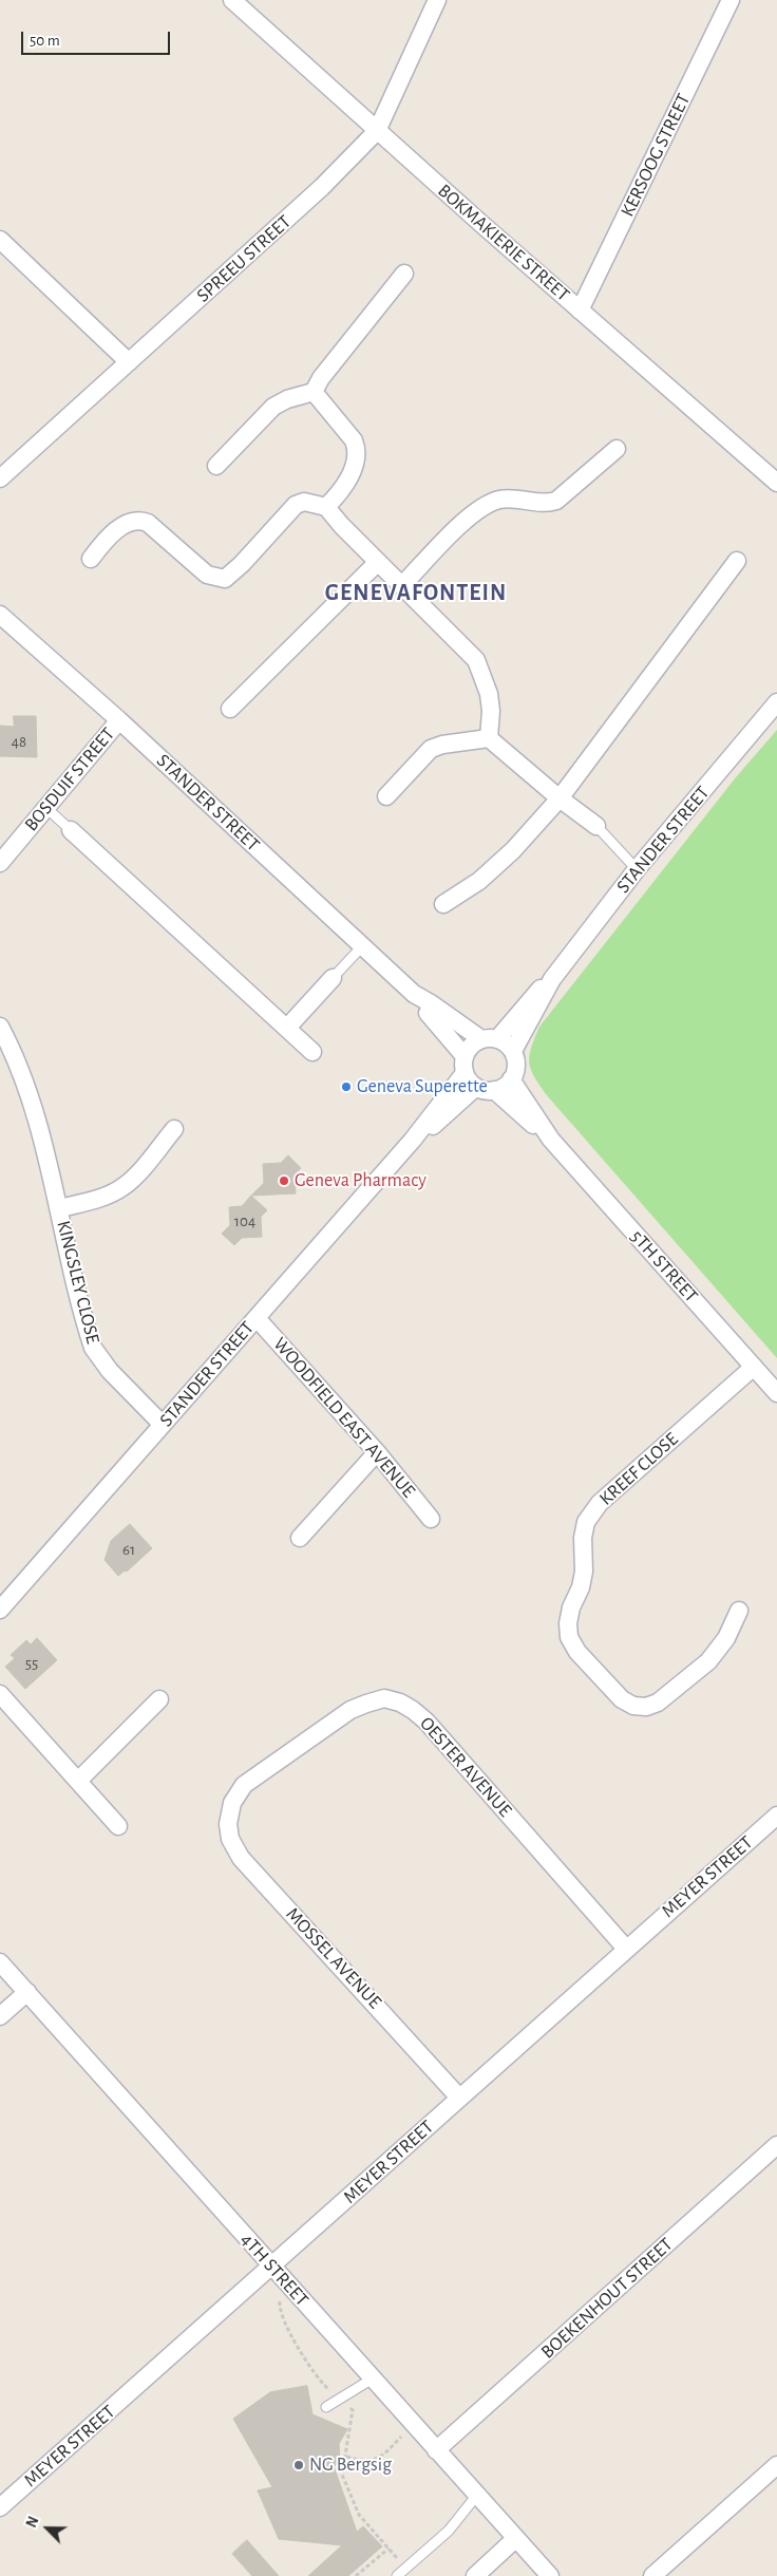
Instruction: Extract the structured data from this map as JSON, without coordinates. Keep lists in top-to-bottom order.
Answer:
{
  "streets": {
    "street": [
      "KERSOOG STREET",
      "BOKMAKIERIE STREET",
      "SPREEU STREET",
      "BOSDUIF STREET",
      "STANDER STREET",
      "5TH STREET",
      "KINGSLEY CLOSE",
      "WOODFIELD EAST AVENUE",
      "KREEF CLOSE",
      "OESTER AVENUE",
      "MEYER STREET",
      "MOSSEL AVENUE",
      "4TH STREET",
      "BOEKENHOUT STREET"
    ]
  },
  "crossings": [
    ["KERSOOG STREET", "BOKMAKIERIE STREET"],
    ["BOKMAKIERIE STREET", "SPREEU STREET"],
    ["BOSDUIF STREET", "STANDER STREET"],
    ["STANDER STREET", "5TH STREET"],
    ["STANDER STREET", "KINGSLEY CLOSE"],
    ["STANDER STREET", "WOODFIELD EAST AVENUE"],
    ["5TH STREET", "KREEF CLOSE"],
    ["OESTER AVENUE", "MEYER STREET"],
    ["OESTER AVENUE", "MOSSEL AVENUE"],
    ["MEYER STREET", "MOSSEL AVENUE"],
    ["MEYER STREET", "4TH STREET"],
    ["4TH STREET", "BOEKENHOUT STREET"]
  ],
  "districts": ["GENEVAFONTEIN"],
  "places": ["Geneva Superette", "Geneva Pharmacy", "NG Bergsig"],
  "house_numbers": [
    "48",
    "104",
    "61",
    "55"
  ],
  "scale_bar": "50 m",
  "north": "top left"
}
